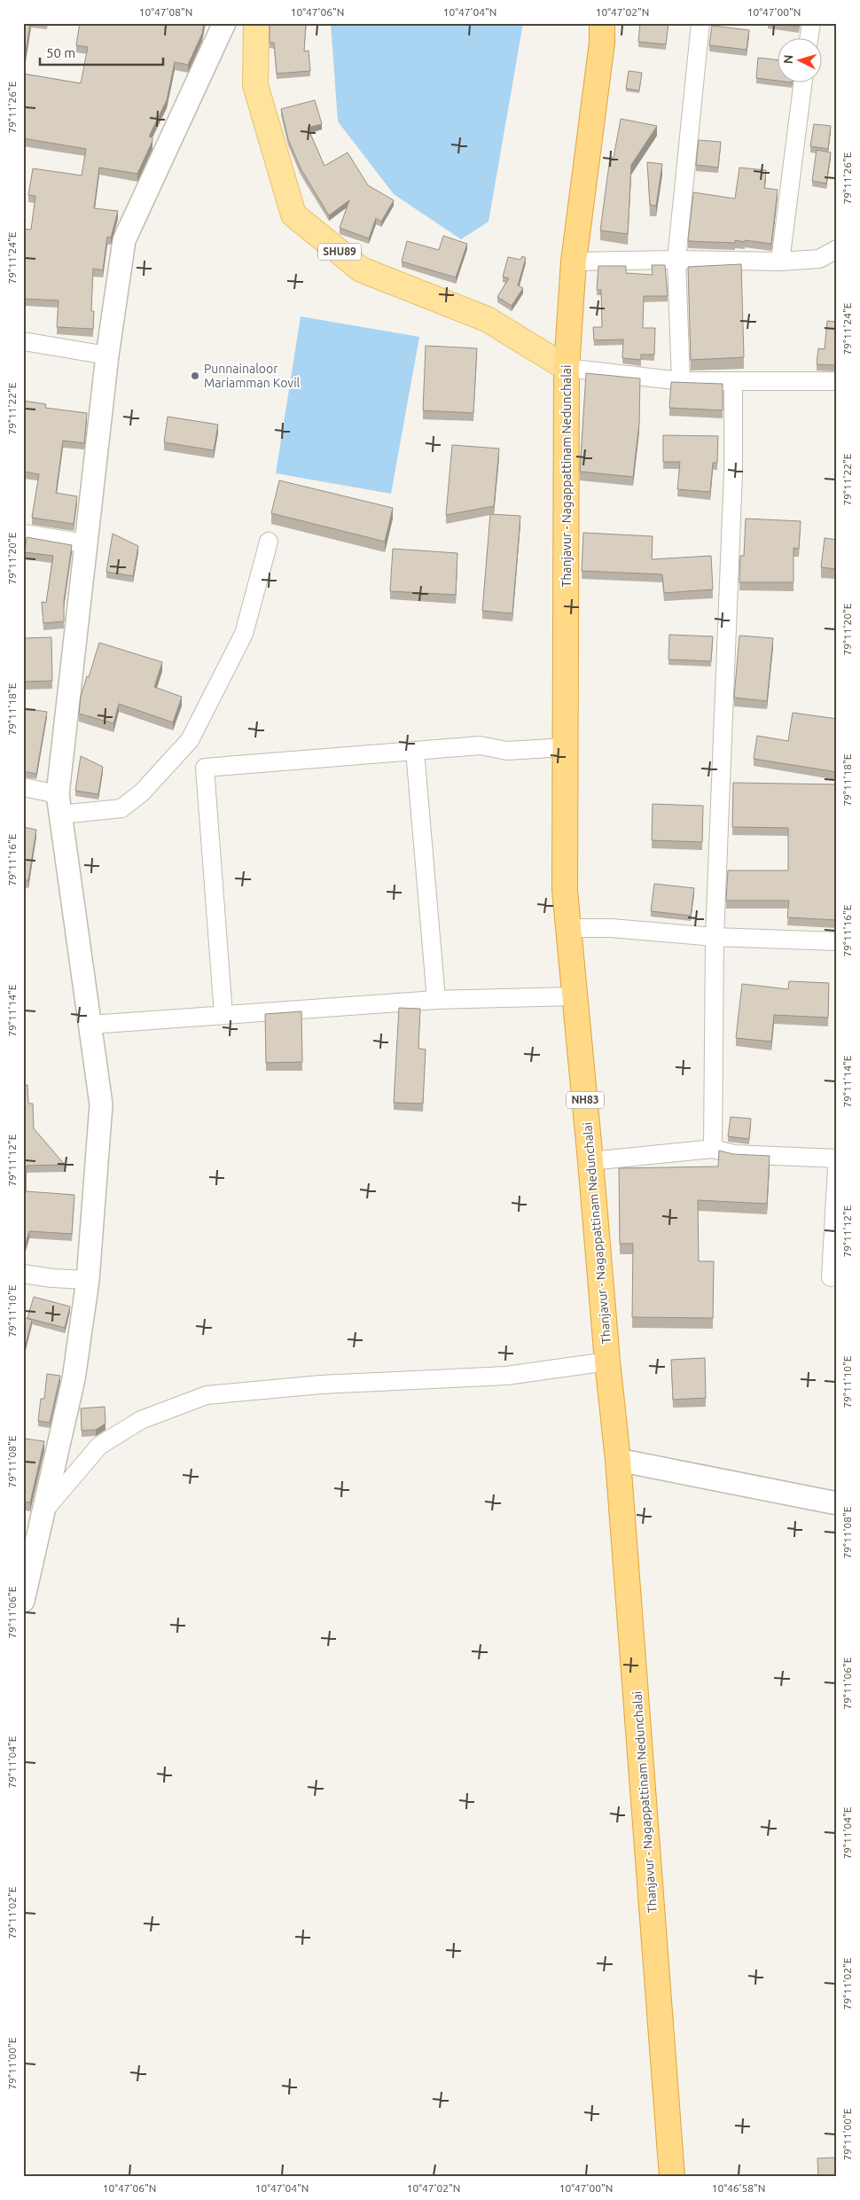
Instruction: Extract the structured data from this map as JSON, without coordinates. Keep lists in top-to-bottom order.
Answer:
{
  "streets": {
    "highway": ["Thanjavur - Nagappattinam Nedunchalai", "NH83"],
    "main road": ["SHU89"]
  },
  "crossings": [
    ["SHU89", "Thanjavur - Nagappattinam Nedunchalai"]
  ],
  "places": ["Punnainaloor Mariamman Kovil"],
  "scale_bar": "50 m",
  "north": "left",
  "coordinates": [
    "10°47'08\"N",
    "10°47'06\"N",
    "10°47'04\"N",
    "10°47'02\"N",
    "10°47'00\"N",
    "79°11'26\"E",
    "79°11'24\"E",
    "79°11'22\"E",
    "79°11'20\"E",
    "79°11'18\"E",
    "79°11'16\"E",
    "79°11'14\"E",
    "79°11'12\"E",
    "79°11'10\"E",
    "79°11'08\"E",
    "79°11'06\"E",
    "79°11'04\"E",
    "79°11'02\"E",
    "79°11'00\"E",
    "10°46'58\"N"
  ]
}
